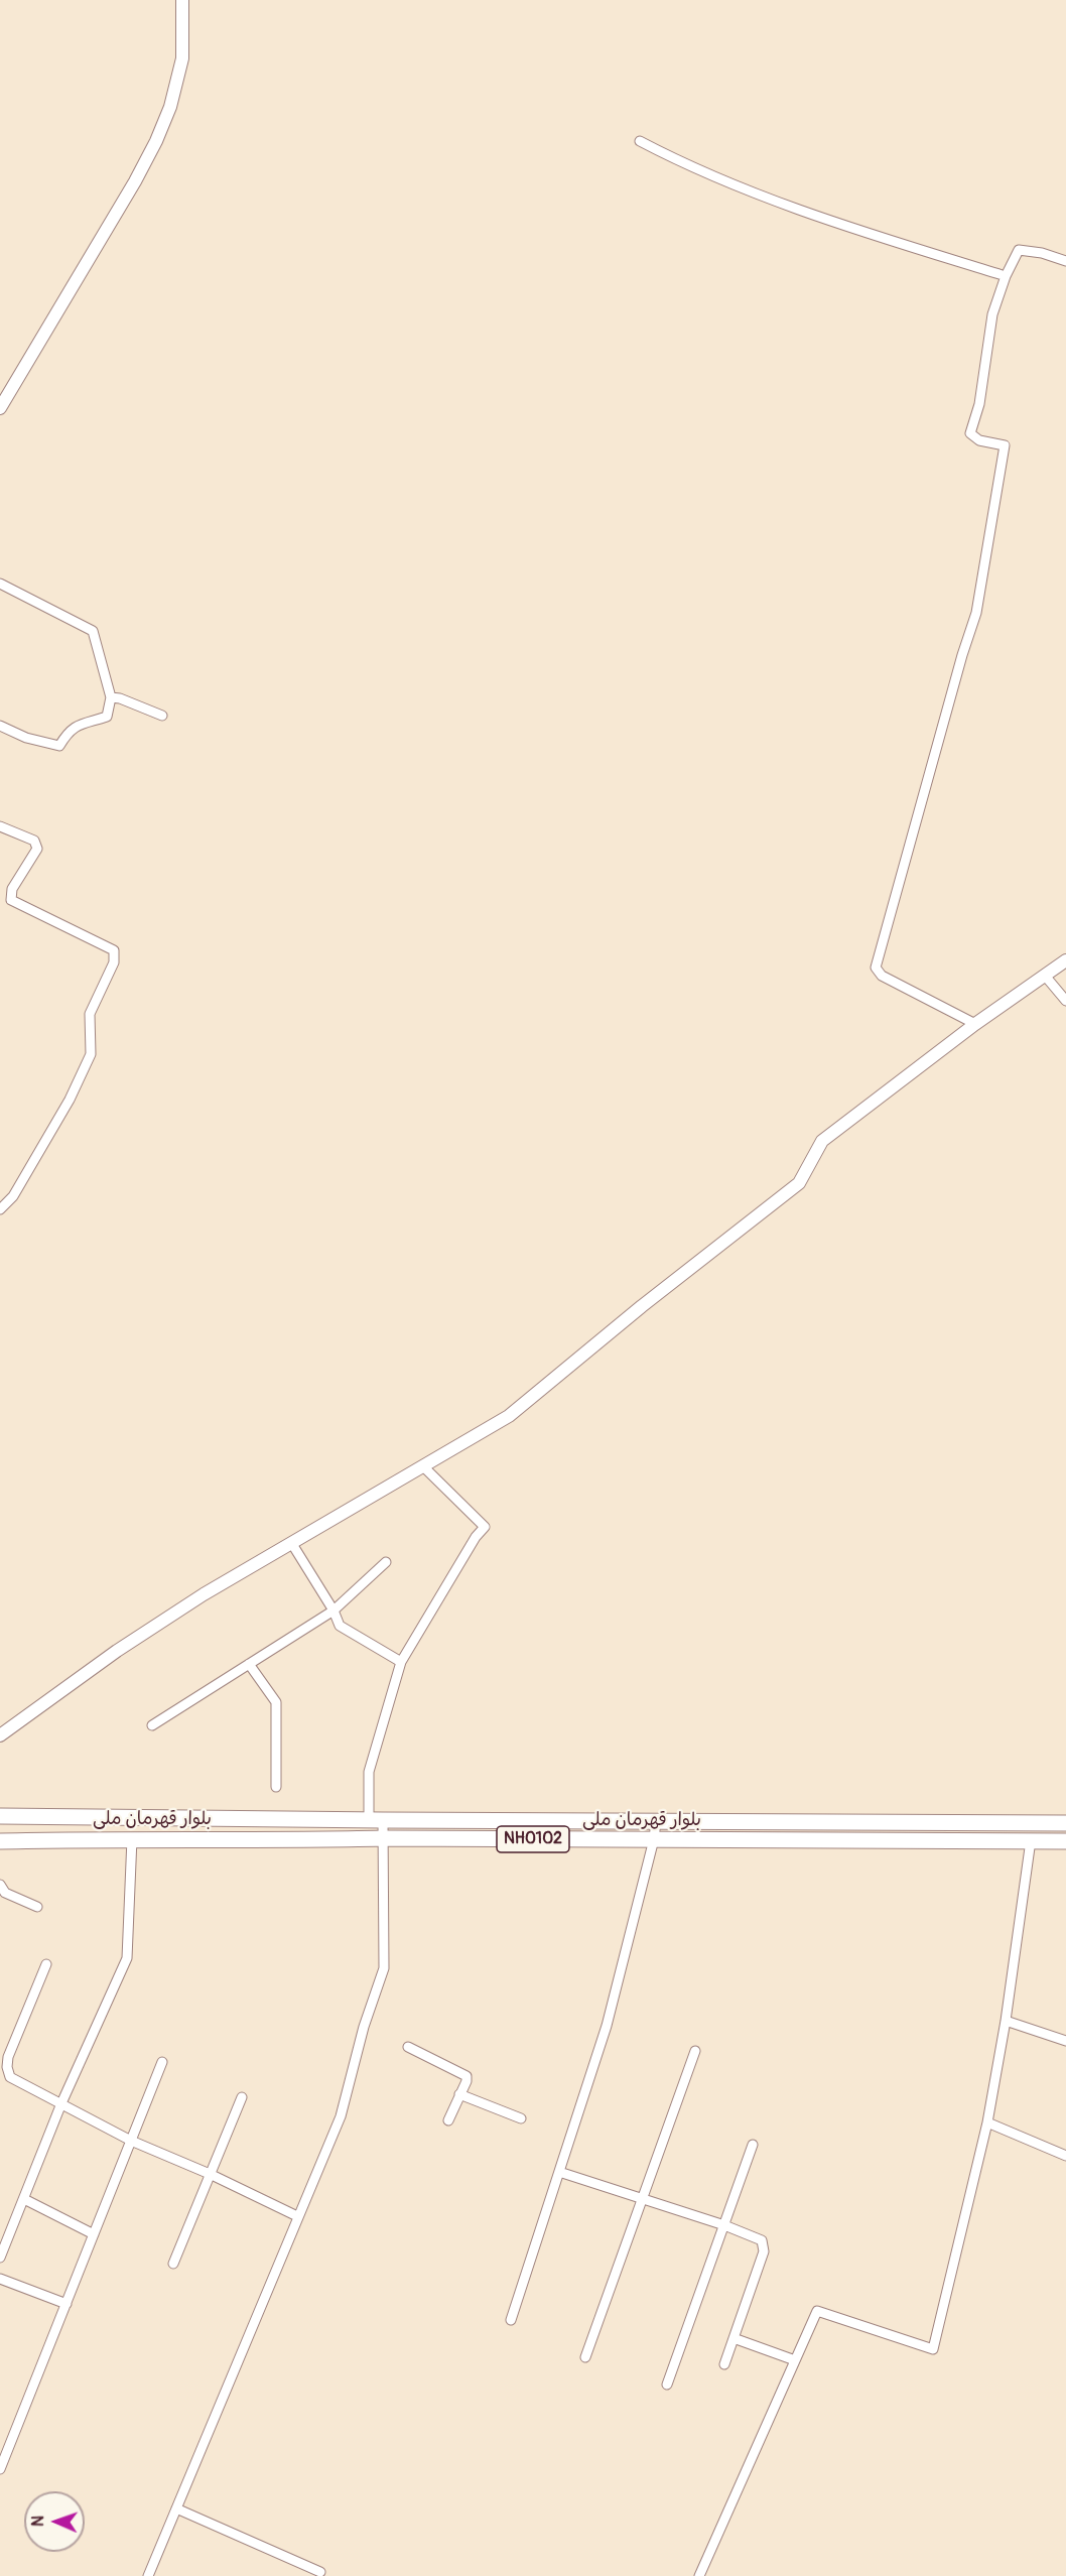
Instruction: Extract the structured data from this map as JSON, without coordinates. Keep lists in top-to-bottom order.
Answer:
{
  "streets": {
    "highway": ["بلوار قهرمان ملی", "NH0102"]
  },
  "north": "left"
}
